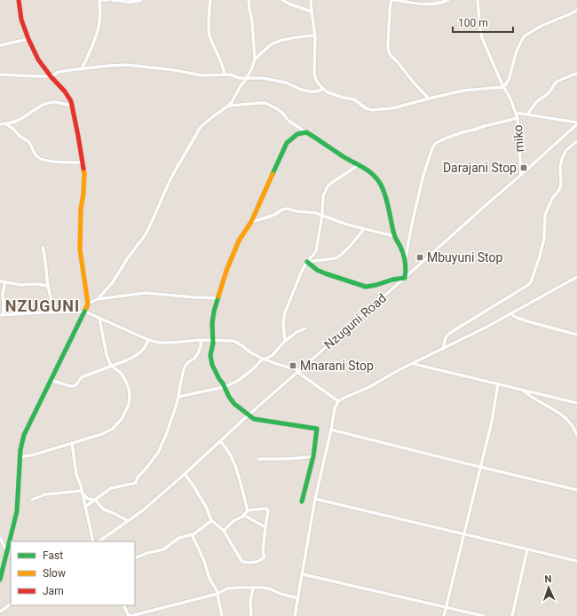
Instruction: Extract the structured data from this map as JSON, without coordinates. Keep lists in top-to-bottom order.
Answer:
{
  "streets": {
    "street": ["miko", "Nzuguni Road"]
  },
  "crossings": [
    ["miko", "Nzuguni Road"]
  ],
  "districts": ["NZUGUNI"],
  "places": {
    "transit": ["Darajani Stop", "Mbuyuni Stop", "Mnarani Stop"]
  },
  "legend": ["Fast", "Slow", "Jam"],
  "scale_bar": "100 m",
  "north": "top"
}
